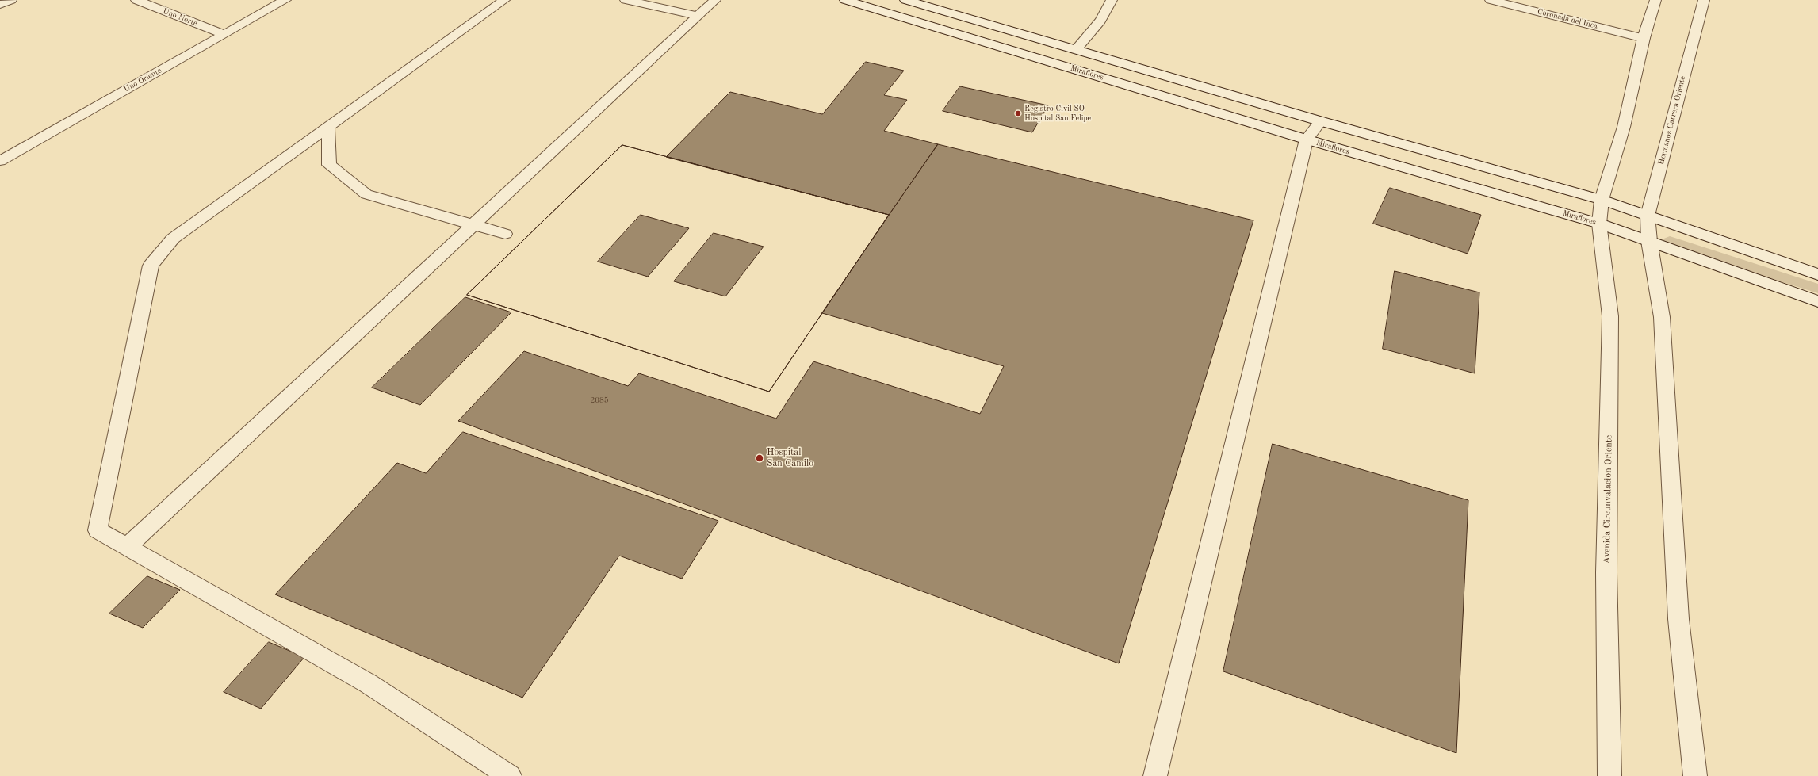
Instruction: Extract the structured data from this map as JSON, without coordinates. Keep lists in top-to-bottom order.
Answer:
{
  "streets": {
    "street": [
      "Uno Norte",
      "Coronada del Inca",
      "Miraflores",
      "Uno Oriente",
      "Hermanos Carrera Oriente",
      "Avenida Circunvalacion Oriente"
    ]
  },
  "crossings": [
    ["Uno Norte", "Uno Oriente"],
    ["Miraflores", "Hermanos Carrera Oriente"],
    ["Miraflores", "Avenida Circunvalacion Oriente"]
  ],
  "places": ["Registro Civil SO Hospital San Felipe", "Hospital San Camilo"],
  "house_numbers": ["2085"]
}
